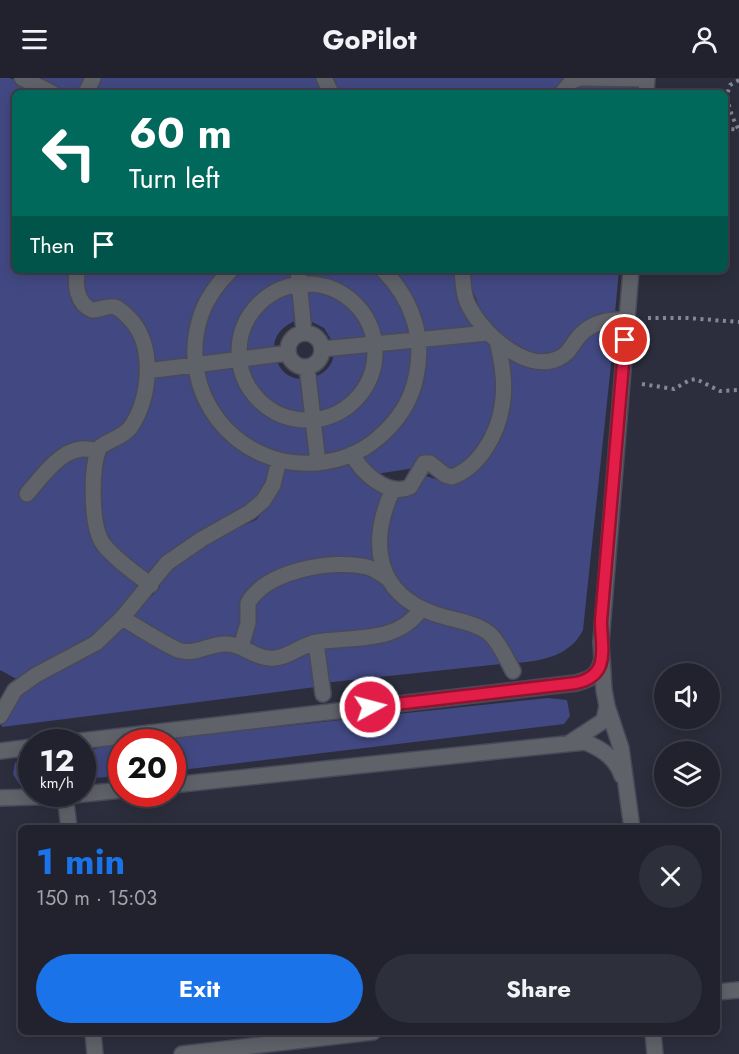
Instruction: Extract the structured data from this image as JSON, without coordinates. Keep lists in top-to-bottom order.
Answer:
{
  "page": {
    "header": "GoPilot",
    "turn": ["60 m", "Turn left"],
    "then": "Then",
    "speed": "12 km/h",
    "limit": "20",
    "heading": ["1 min", "150 m · 15:03"],
    "buttons": ["Exit", "Share"]
  }
}
